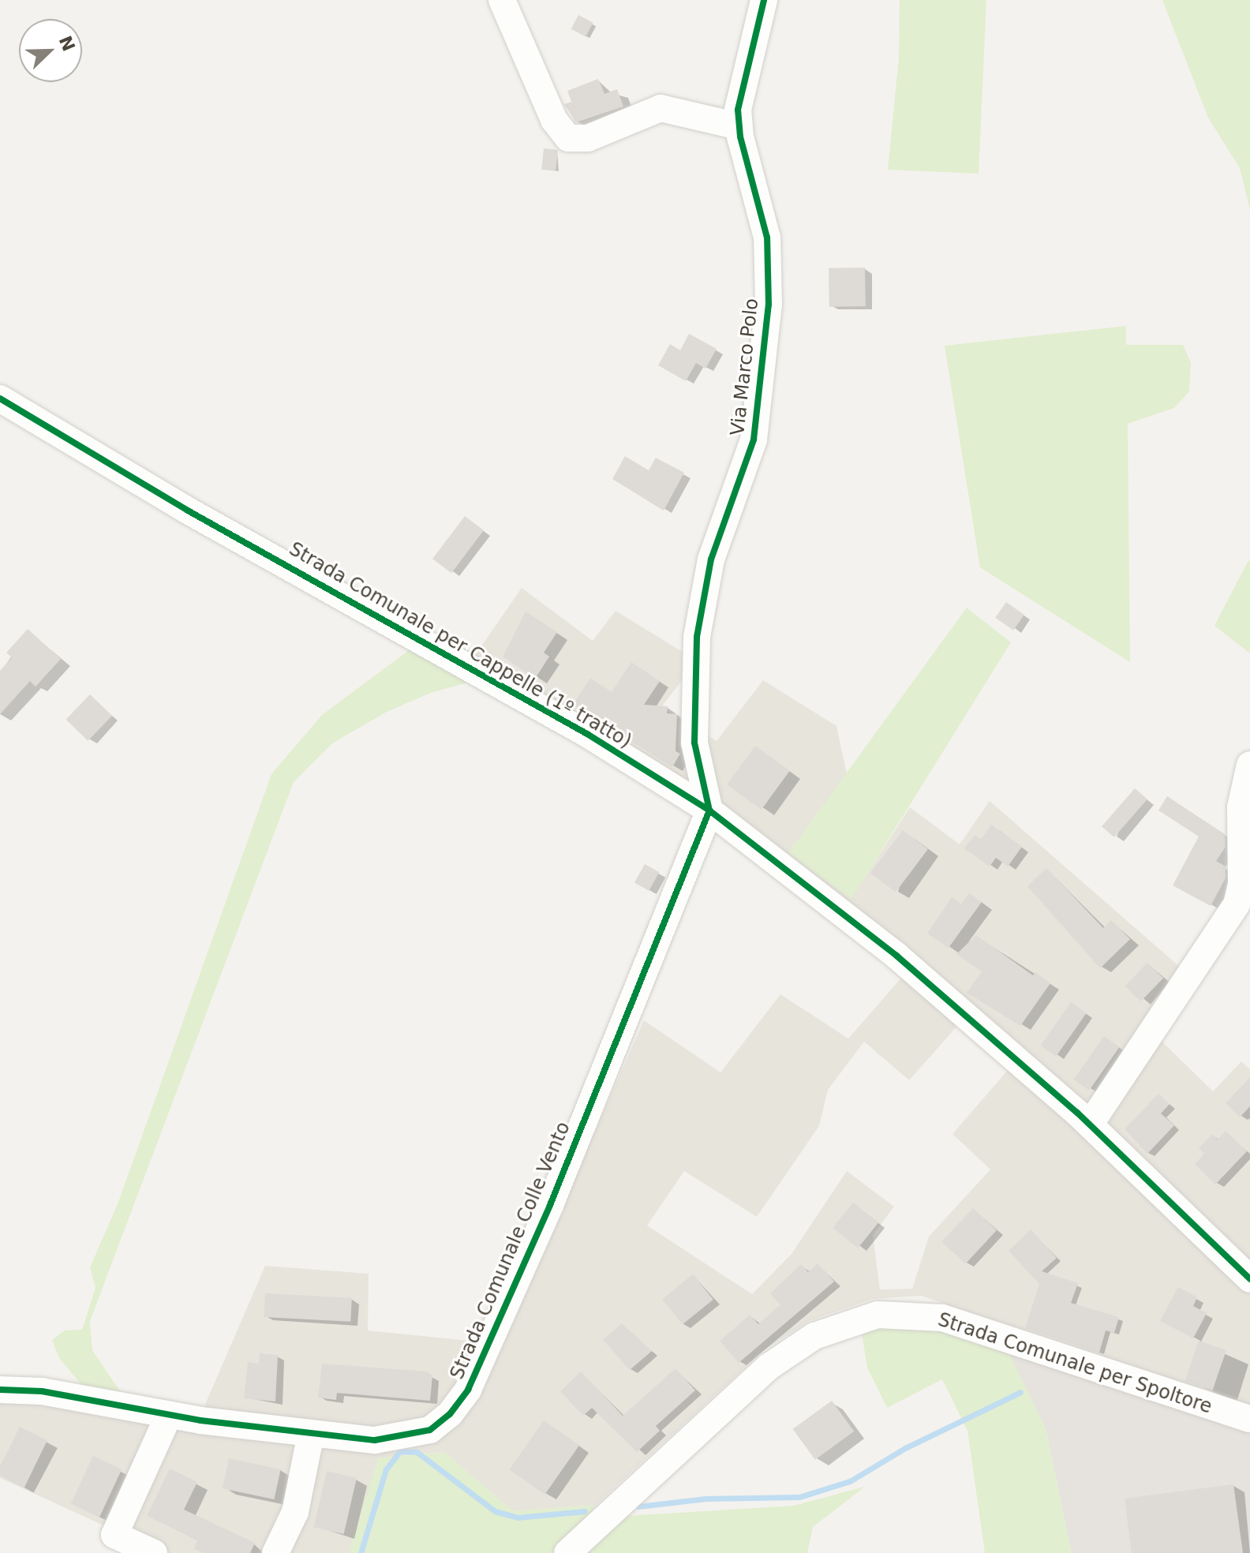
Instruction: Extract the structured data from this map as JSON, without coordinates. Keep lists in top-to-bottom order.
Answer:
{
  "streets": {
    "street": [
      "Via Marco Polo",
      "Strada Comunale per Cappelle (1º tratto)",
      "Strada Comunale Colle Vento",
      "Strada Comunale per Spoltore"
    ]
  },
  "crossings": [
    ["Via Marco Polo", "Strada Comunale per Cappelle (1º tratto)"],
    ["Via Marco Polo", "Strada Comunale Colle Vento"],
    ["Strada Comunale per Cappelle (1º tratto)", "Strada Comunale Colle Vento"]
  ],
  "north": "top right"
}
